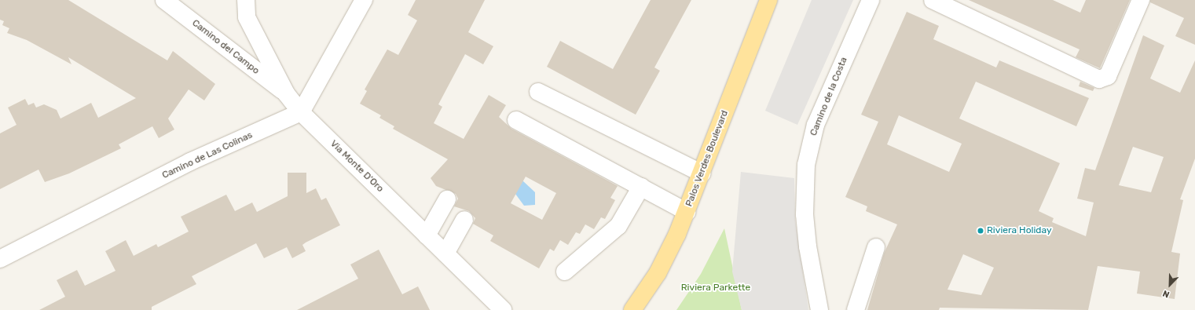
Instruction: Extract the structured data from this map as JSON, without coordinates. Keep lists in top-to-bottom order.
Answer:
{
  "streets": {
    "main road": ["Palos Verdes Boulevard"],
    "street": [
      "Camino del Campo",
      "Camino de la Costa",
      "Camino de Las Colinas",
      "Via Monte D'Oro"
    ]
  },
  "crossings": [
    ["Camino del Campo", "Via Monte D'Oro"],
    ["Camino de Las Colinas", "Via Monte D'Oro"]
  ],
  "parks": ["Riviera Parkette"],
  "places": ["Riviera Holiday"],
  "north": "bottom left"
}
